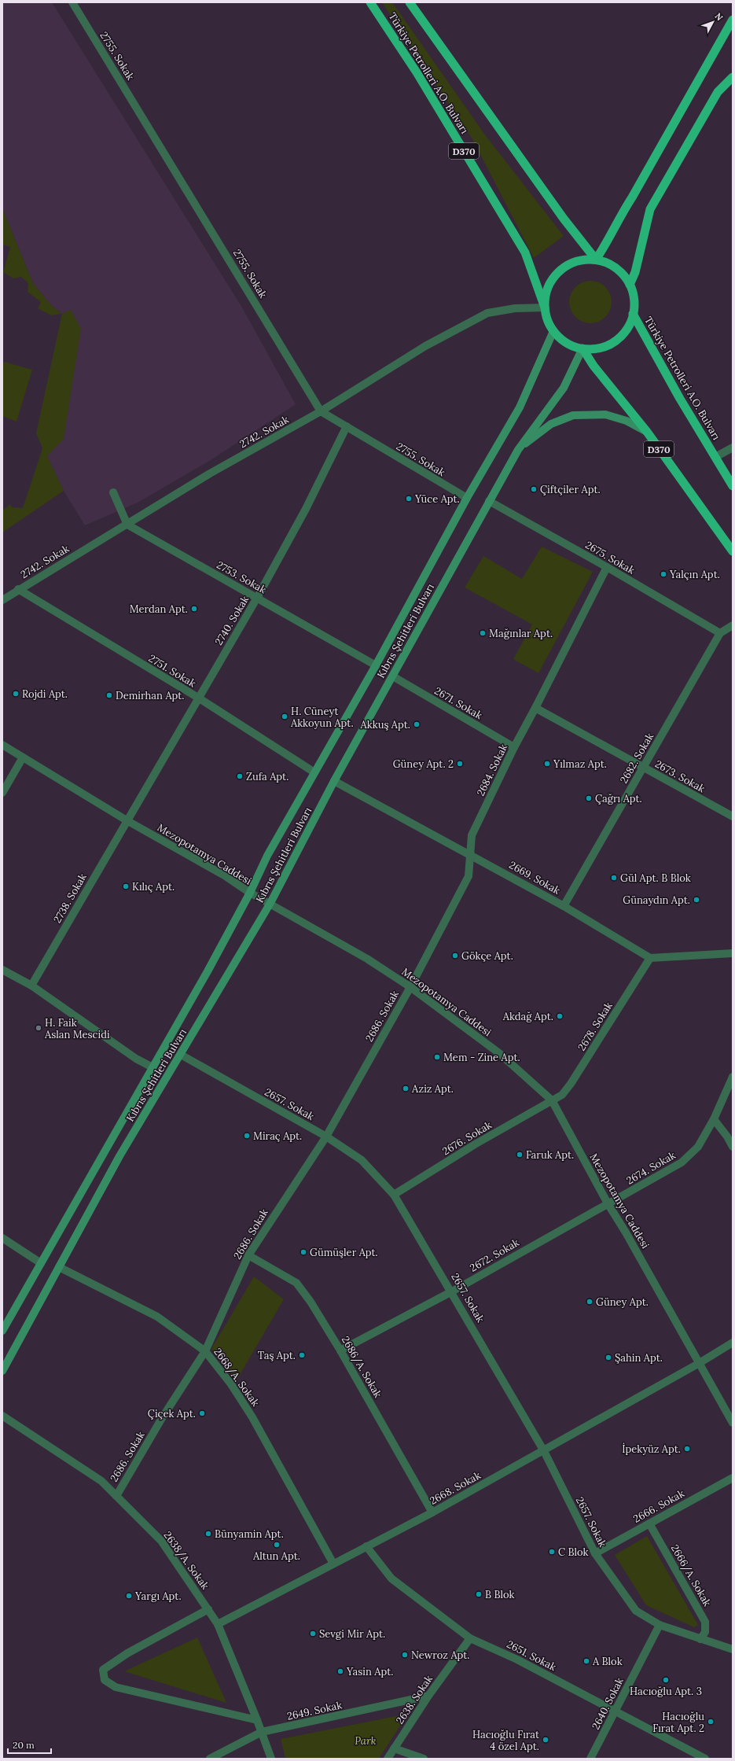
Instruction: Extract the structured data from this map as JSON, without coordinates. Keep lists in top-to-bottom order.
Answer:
{
  "streets": {
    "highway": ["Türkiye Petrolleri A.O. Bulvarı", "D370"],
    "main road": ["Kıbrıs Şehitleri Bulvarı"],
    "street": [
      "2755. Sokak",
      "2742. Sokak",
      "2675. Sokak",
      "2753. Sokak",
      "2740. Sokak",
      "2751. Sokak",
      "2671. Sokak",
      "2682. Sokak",
      "2684. Sokak",
      "2673. Sokak",
      "Mezopotamya Caddesi",
      "2669. Sokak",
      "2738. Sokak",
      "2686. Sokak",
      "2678. Sokak",
      "2657. Sokak",
      "2676. Sokak",
      "2674. Sokak",
      "2672. Sokak",
      "2686/A. Sokak",
      "2668/A. Sokak",
      "2668. Sokak",
      "2666. Sokak",
      "2638/A. Sokak",
      "2666/A. Sokak",
      "2651. Sokak",
      "2638. Sokak",
      "2640. Sokak",
      "2649. Sokak"
    ]
  },
  "crossings": [
    ["2755. Sokak", "2742. Sokak"],
    ["2755. Sokak", "2740. Sokak"],
    ["2755. Sokak", "Kıbrıs Şehitleri Bulvarı"],
    ["Türkiye Petrolleri A.O. Bulvarı", "D370"],
    ["Türkiye Petrolleri A.O. Bulvarı", "2742. Sokak"],
    ["Türkiye Petrolleri A.O. Bulvarı", "Kıbrıs Şehitleri Bulvarı"],
    ["D370", "2742. Sokak"],
    ["D370", "Kıbrıs Şehitleri Bulvarı"],
    ["2742. Sokak", "2753. Sokak"],
    ["2742. Sokak", "Kıbrıs Şehitleri Bulvarı"],
    ["2742. Sokak", "2751. Sokak"],
    ["2675. Sokak", "Kıbrıs Şehitleri Bulvarı"],
    ["2675. Sokak", "2682. Sokak"],
    ["2675. Sokak", "2684. Sokak"],
    ["2753. Sokak", "2740. Sokak"],
    ["2753. Sokak", "Kıbrıs Şehitleri Bulvarı"],
    ["2740. Sokak", "2751. Sokak"],
    ["2740. Sokak", "Mezopotamya Caddesi"],
    ["2740. Sokak", "2738. Sokak"],
    ["Kıbrıs Şehitleri Bulvarı", "2751. Sokak"],
    ["Kıbrıs Şehitleri Bulvarı", "2671. Sokak"],
    ["Kıbrıs Şehitleri Bulvarı", "Mezopotamya Caddesi"],
    ["Kıbrıs Şehitleri Bulvarı", "2669. Sokak"],
    ["Kıbrıs Şehitleri Bulvarı", "2657. Sokak"],
    ["Kıbrıs Şehitleri Bulvarı", "2668/A. Sokak"],
    ["2671. Sokak", "2684. Sokak"],
    ["2682. Sokak", "2673. Sokak"],
    ["2682. Sokak", "2669. Sokak"],
    ["2684. Sokak", "2673. Sokak"],
    ["2684. Sokak", "Mezopotamya Caddesi"],
    ["2684. Sokak", "2669. Sokak"],
    ["2684. Sokak", "2686. Sokak"],
    ["Mezopotamya Caddesi", "2738. Sokak"],
    ["Mezopotamya Caddesi", "2686. Sokak"],
    ["Mezopotamya Caddesi", "2678. Sokak"],
    ["Mezopotamya Caddesi", "2676. Sokak"],
    ["Mezopotamya Caddesi", "2674. Sokak"],
    ["Mezopotamya Caddesi", "2672. Sokak"],
    ["Mezopotamya Caddesi", "2668. Sokak"],
    ["2669. Sokak", "2678. Sokak"],
    ["2686. Sokak", "2657. Sokak"],
    ["2686. Sokak", "2686/A. Sokak"],
    ["2686. Sokak", "2668/A. Sokak"],
    ["2686. Sokak", "2638/A. Sokak"],
    ["2678. Sokak", "2676. Sokak"],
    ["2657. Sokak", "2676. Sokak"],
    ["2657. Sokak", "2672. Sokak"],
    ["2657. Sokak", "2668. Sokak"],
    ["2657. Sokak", "2666. Sokak"],
    ["2657. Sokak", "2666/A. Sokak"],
    ["2657. Sokak", "2640. Sokak"],
    ["2674. Sokak", "2672. Sokak"],
    ["2672. Sokak", "2686/A. Sokak"],
    ["2686/A. Sokak", "2668. Sokak"],
    ["2668/A. Sokak", "2668. Sokak"],
    ["2668. Sokak", "2638/A. Sokak"],
    ["2668. Sokak", "2651. Sokak"],
    ["2666. Sokak", "2666/A. Sokak"],
    ["2638/A. Sokak", "2649. Sokak"],
    ["2651. Sokak", "2638. Sokak"],
    ["2651. Sokak", "2640. Sokak"],
    ["2638. Sokak", "2649. Sokak"]
  ],
  "parks": ["Park"],
  "places": [
    "Çiftçiler Apt.",
    "Yüce Apt.",
    "Yalçın Apt.",
    "Merdan Apt.",
    "Mağınlar Apt.",
    "Rojdi Apt.",
    "Demirhan Apt.",
    "H. Cüneyt Akkoyun Apt.",
    "Akkuş Apt.",
    "Güney Apt. 2",
    "Yılmaz Apt.",
    "Zufa Apt.",
    "Çağrı Apt.",
    "Gül Apt. B Blok",
    "Kılıç Apt.",
    "Günaydın Apt.",
    "Gökçe Apt.",
    "Akdağ Apt.",
    "H. Faik Aslan Mescidi",
    "Mem - Zine Apt.",
    "Aziz Apt.",
    "Miraç Apt.",
    "Faruk Apt.",
    "Gümüşler Apt.",
    "Güney Apt.",
    "Taş Apt.",
    "Şahin Apt.",
    "Çiçek Apt.",
    "İpekyüz Apt.",
    "Bünyamin Apt.",
    "Altun Apt.",
    "C Blok",
    "B Blok",
    "Yargı Apt.",
    "Sevgi Mir Apt.",
    "Newroz Apt.",
    "A Blok",
    "Yasin Apt.",
    "Hacıoğlu Apt. 3",
    "Hacıoğlu Fırat Apt. 2",
    "Hacıoğlu Fırat 4 özel Apt."
  ],
  "scale_bar": "20 m",
  "north": "top right"
}
